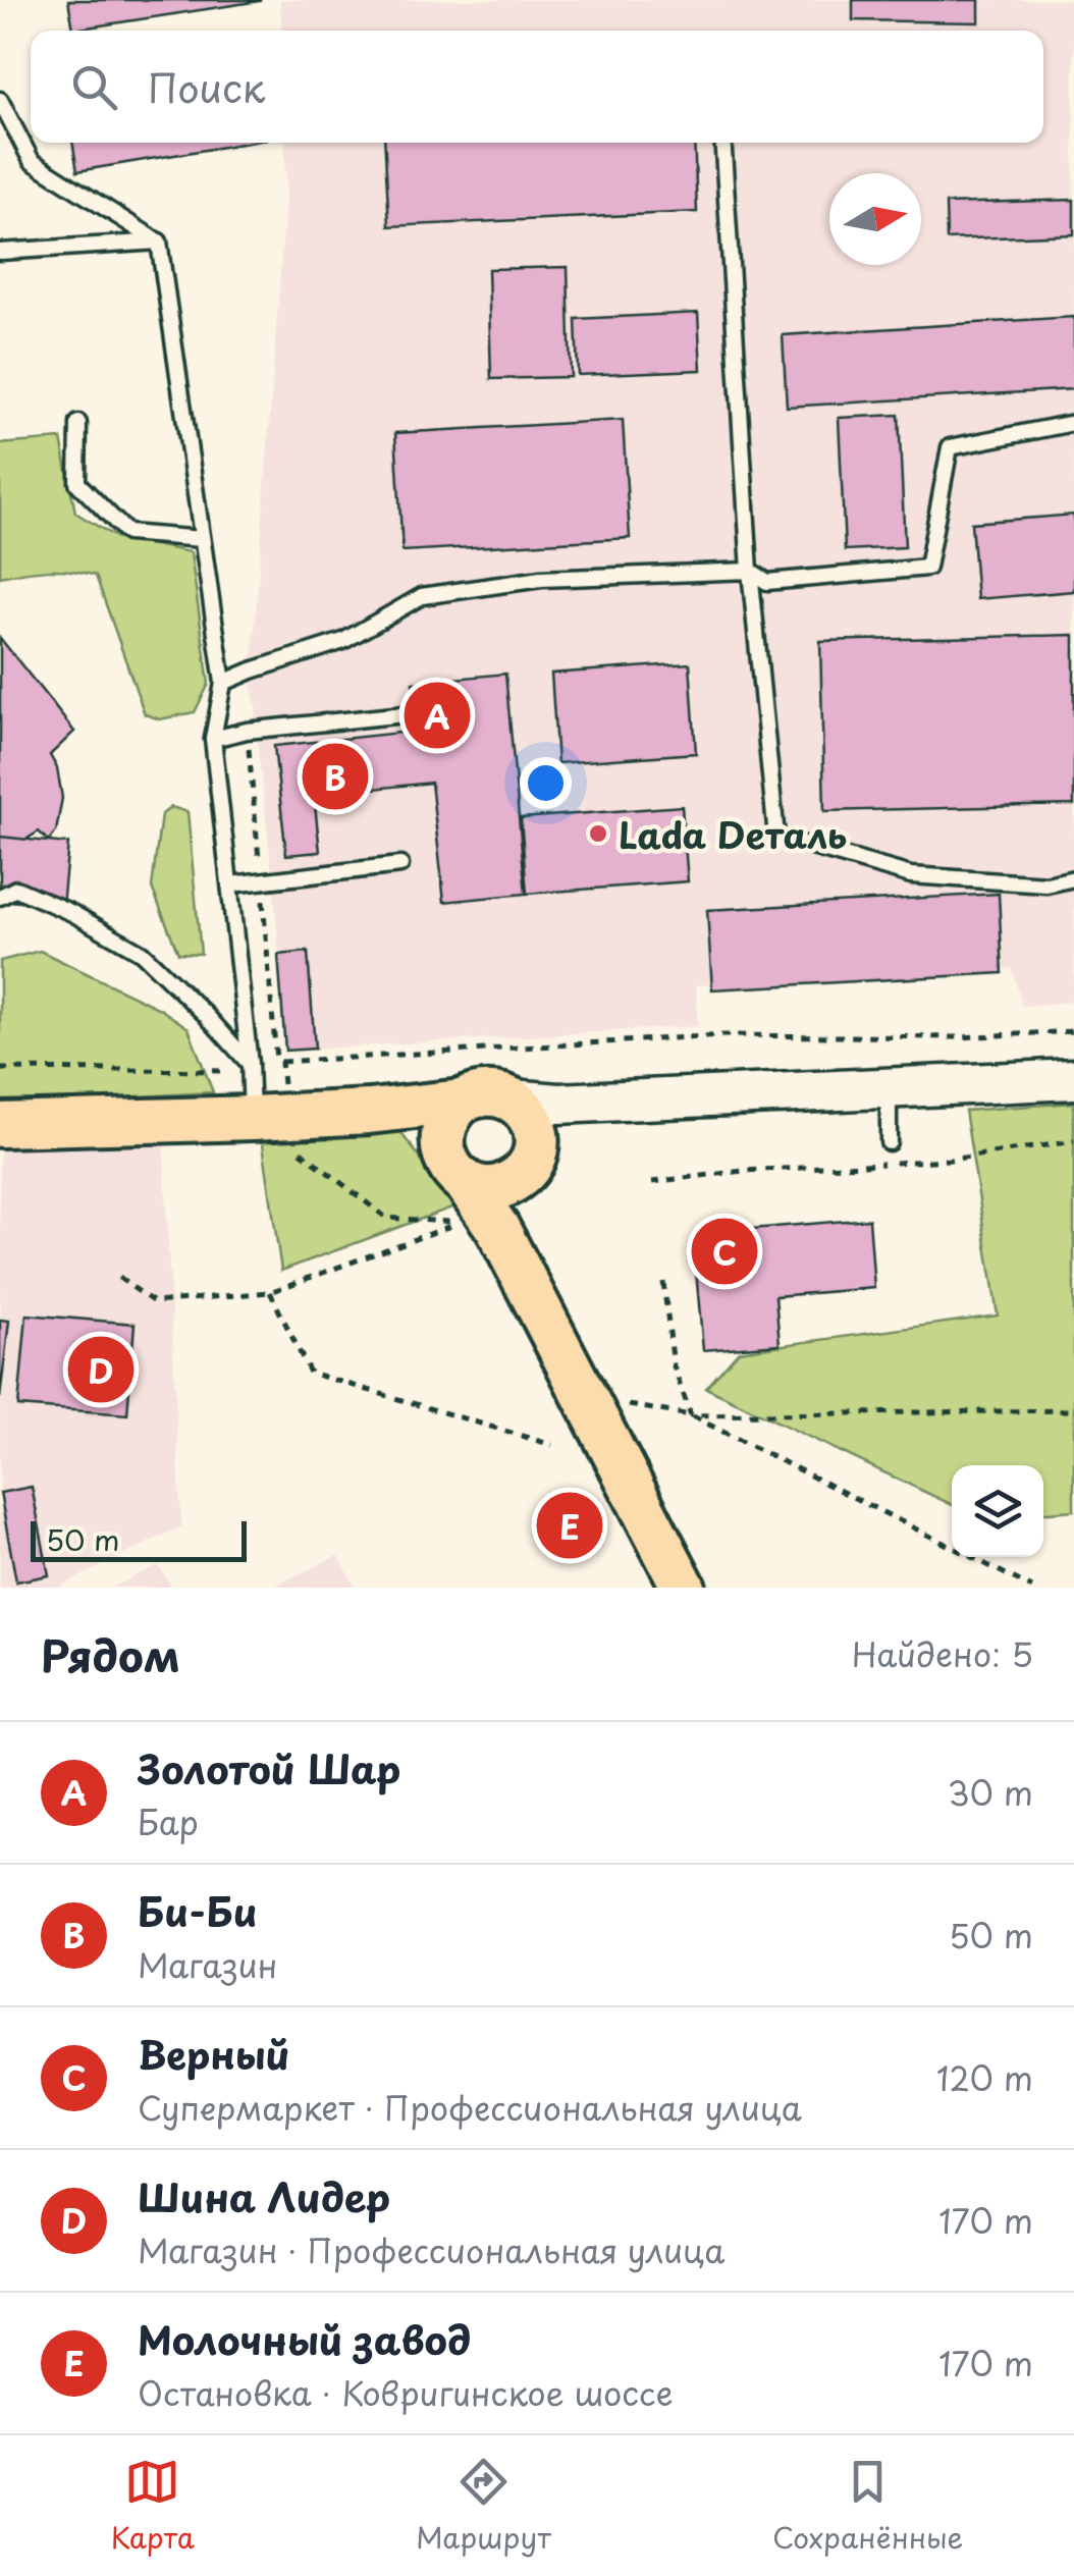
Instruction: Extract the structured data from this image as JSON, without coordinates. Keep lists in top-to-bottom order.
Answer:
{
  "places": ["Lada Dеталь"],
  "scale_bar": "50 m",
  "north": "right",
  "page": {
    "search": "Поиск",
    "pins": [
      "A",
      "B",
      "C",
      "D",
      "E"
    ],
    "scale": "50 m",
    "heading": ["Рядом", "Найдено: 5"],
    "list": [
      {
        "mark": "A",
        "name": "Золотой Шар",
        "note": "Бар",
        "value": "30 m"
      },
      {
        "mark": "B",
        "name": "Би-Би",
        "note": "Магазин",
        "value": "50 m"
      },
      {
        "mark": "C",
        "name": "Верный",
        "note": "Супермаркет · Профессиональная улица",
        "value": "120 m"
      },
      {
        "mark": "D",
        "name": "Шина Лидер",
        "note": "Магазин · Профессиональная улица",
        "value": "170 m"
      },
      {
        "mark": "E",
        "name": "Молочный завод",
        "note": "Остановка · Ковригинское шоссе",
        "value": "170 m"
      }
    ],
    "nav": ["Карта", "Маршрут", "Сохранённые"]
  }
}
